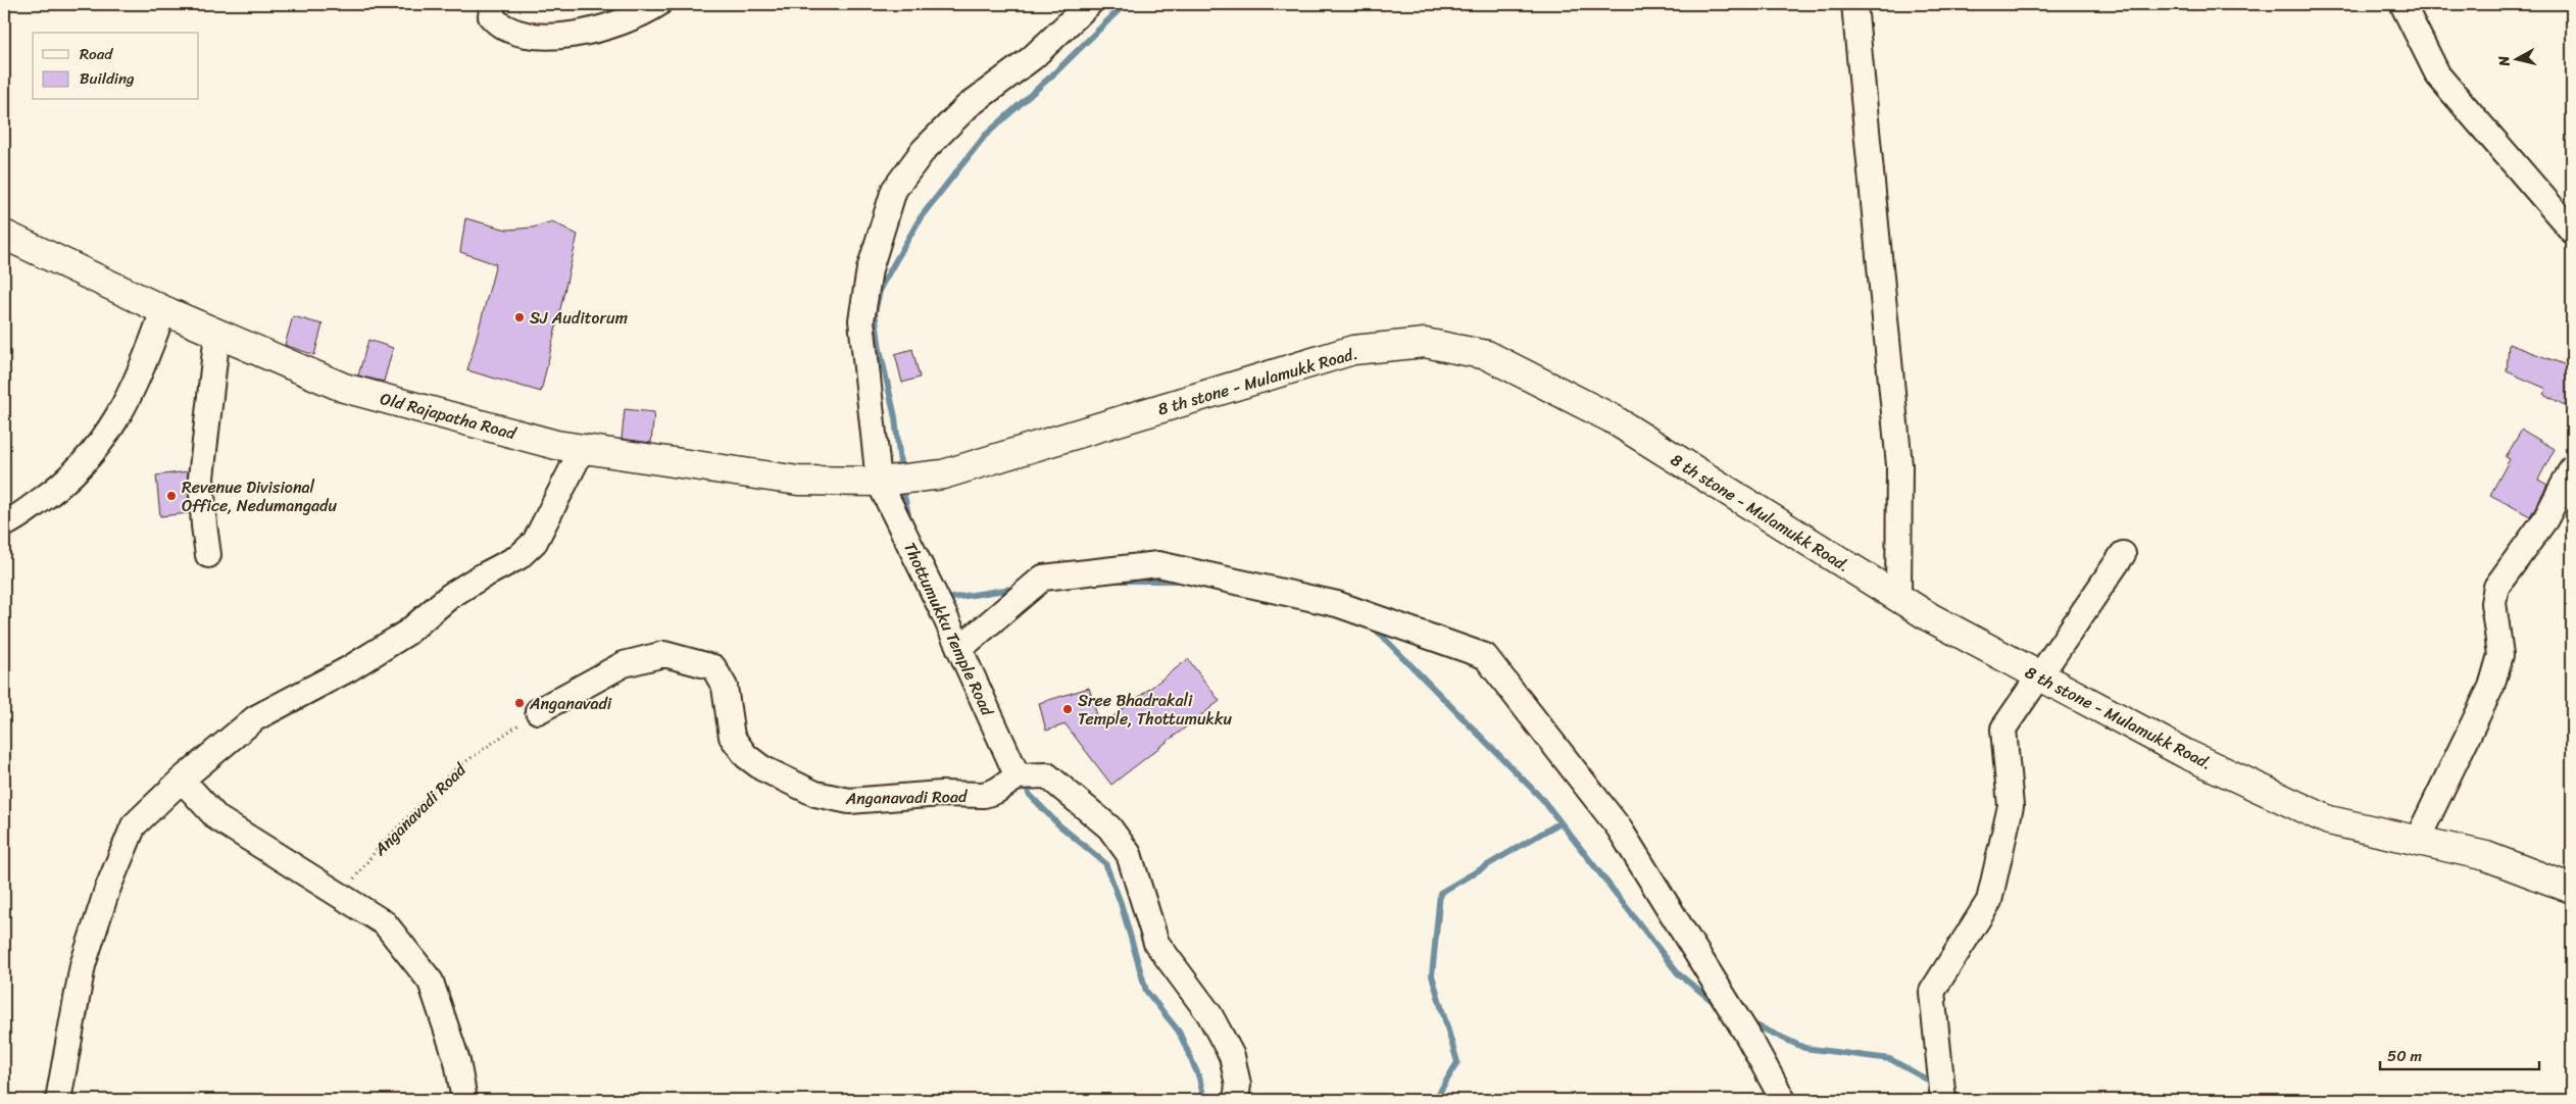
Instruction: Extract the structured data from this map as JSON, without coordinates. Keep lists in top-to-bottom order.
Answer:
{
  "streets": {
    "main road": ["8 th stone - Mulamukk Road.", "Old Rajapatha Road"],
    "street": ["Thottumukku Temple Road", "Anganavadi Road"]
  },
  "crossings": [
    ["8 th stone - Mulamukk Road.", "Old Rajapatha Road"],
    ["Old Rajapatha Road", "Thottumukku Temple Road"],
    ["Thottumukku Temple Road", "Anganavadi Road"]
  ],
  "places": [
    "SJ Auditorum",
    "Revenue Divisional Office, Nedumangadu",
    "Anganavadi",
    "Sree Bhadrakali Temple, Thottumukku"
  ],
  "legend": ["Road", "Building"],
  "scale_bar": "50 m",
  "north": "left"
}
